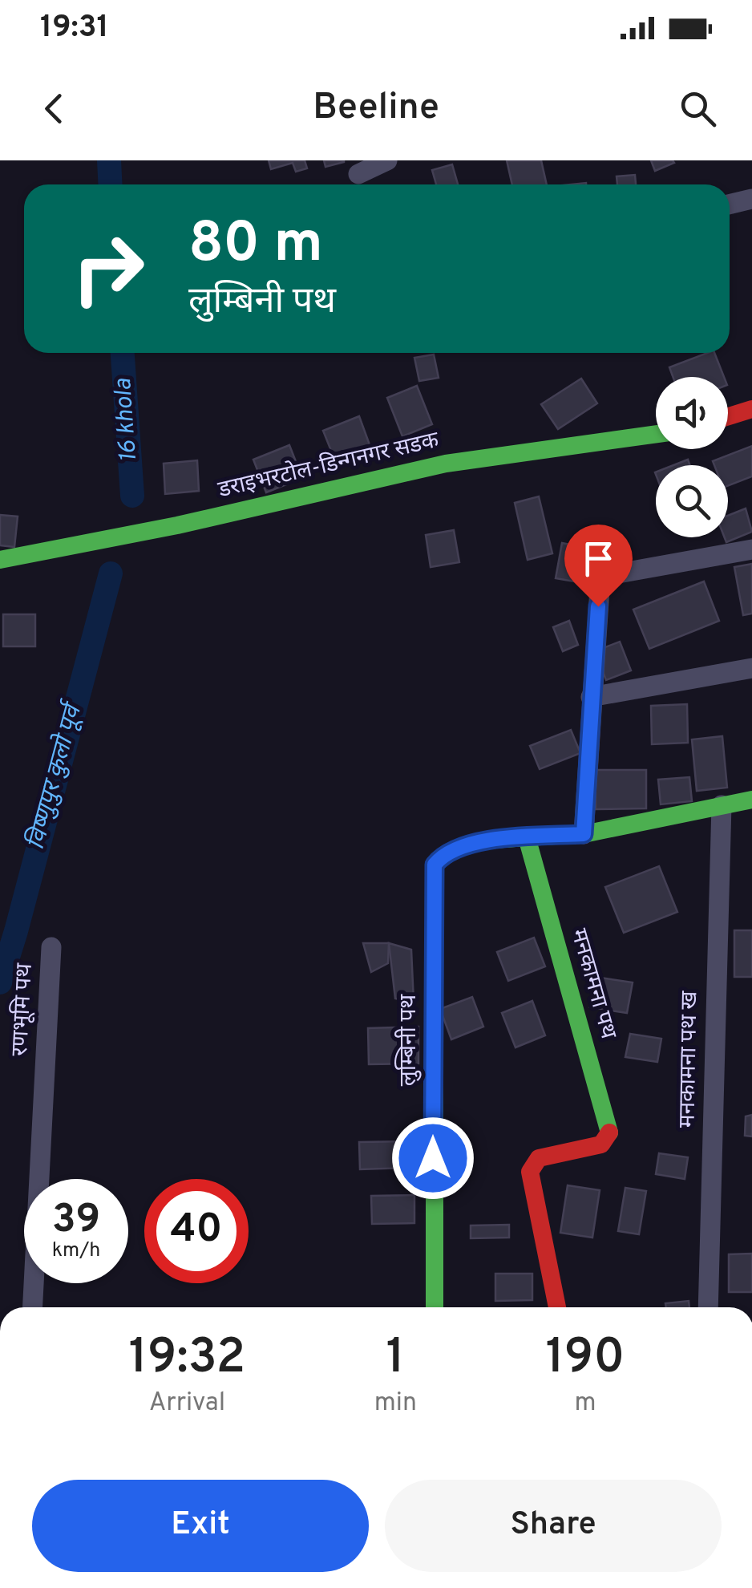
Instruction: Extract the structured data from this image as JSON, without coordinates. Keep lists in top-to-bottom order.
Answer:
{
  "streets": {
    "street": [
      "डराइभरटोल-डिन्गनगर सडक",
      "मनकामना पथ",
      "रणभूमि पथ",
      "लुम्बिनी पथ",
      "मनकामना पथ ख"
    ]
  },
  "crossings": [
    ["मनकामना पथ", "लुम्बिनी पथ"]
  ],
  "water": ["16 khola", "विष्णुपुर कुलो पूर्व"],
  "page": {
    "status": "19:31",
    "header": "Beeline",
    "turn": ["80 m", "लुम्बिनी पथ"],
    "speed": "39 km/h",
    "limit": "40",
    "eta": [
      "19:32",
      "Arrival",
      "1",
      "min",
      "190",
      "m"
    ],
    "buttons": ["Exit", "Share"]
  }
}
